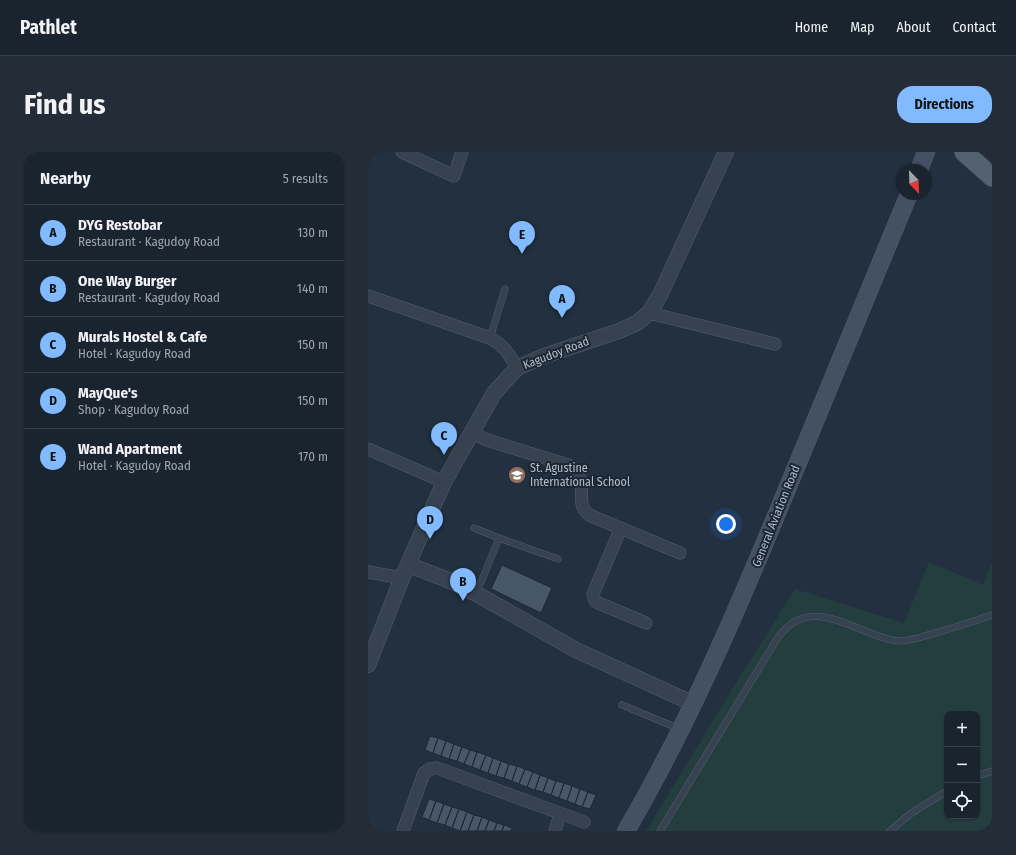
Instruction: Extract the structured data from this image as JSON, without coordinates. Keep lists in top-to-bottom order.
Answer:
{
  "streets": {
    "main road": ["General Aviation Road"],
    "street": ["Kagudoy Road"]
  },
  "places": {
    "school or university": ["St. Agustine International School"]
  },
  "north": "bottom right",
  "page": {
    "header": "Pathlet",
    "nav": [
      "Home",
      "Map",
      "About",
      "Contact"
    ],
    "buttons": "Directions",
    "title": "Find us",
    "heading": ["Nearby", "5 results"],
    "list": [
      {
        "mark": "A",
        "name": "DYG Restobar",
        "note": "Restaurant · Kagudoy Road",
        "value": "130 m"
      },
      {
        "mark": "B",
        "name": "One Way Burger",
        "note": "Restaurant · Kagudoy Road",
        "value": "140 m"
      },
      {
        "mark": "C",
        "name": "Murals Hostel & Cafe",
        "note": "Hotel · Kagudoy Road",
        "value": "150 m"
      },
      {
        "mark": "D",
        "name": "MayQue's",
        "note": "Shop · Kagudoy Road",
        "value": "150 m"
      },
      {
        "mark": "E",
        "name": "Wand Apartment",
        "note": "Hotel · Kagudoy Road",
        "value": "170 m"
      }
    ],
    "pins": [
      "E",
      "A",
      "C",
      "D",
      "B"
    ],
    "map_buttons": ["+", "−"]
  }
}
